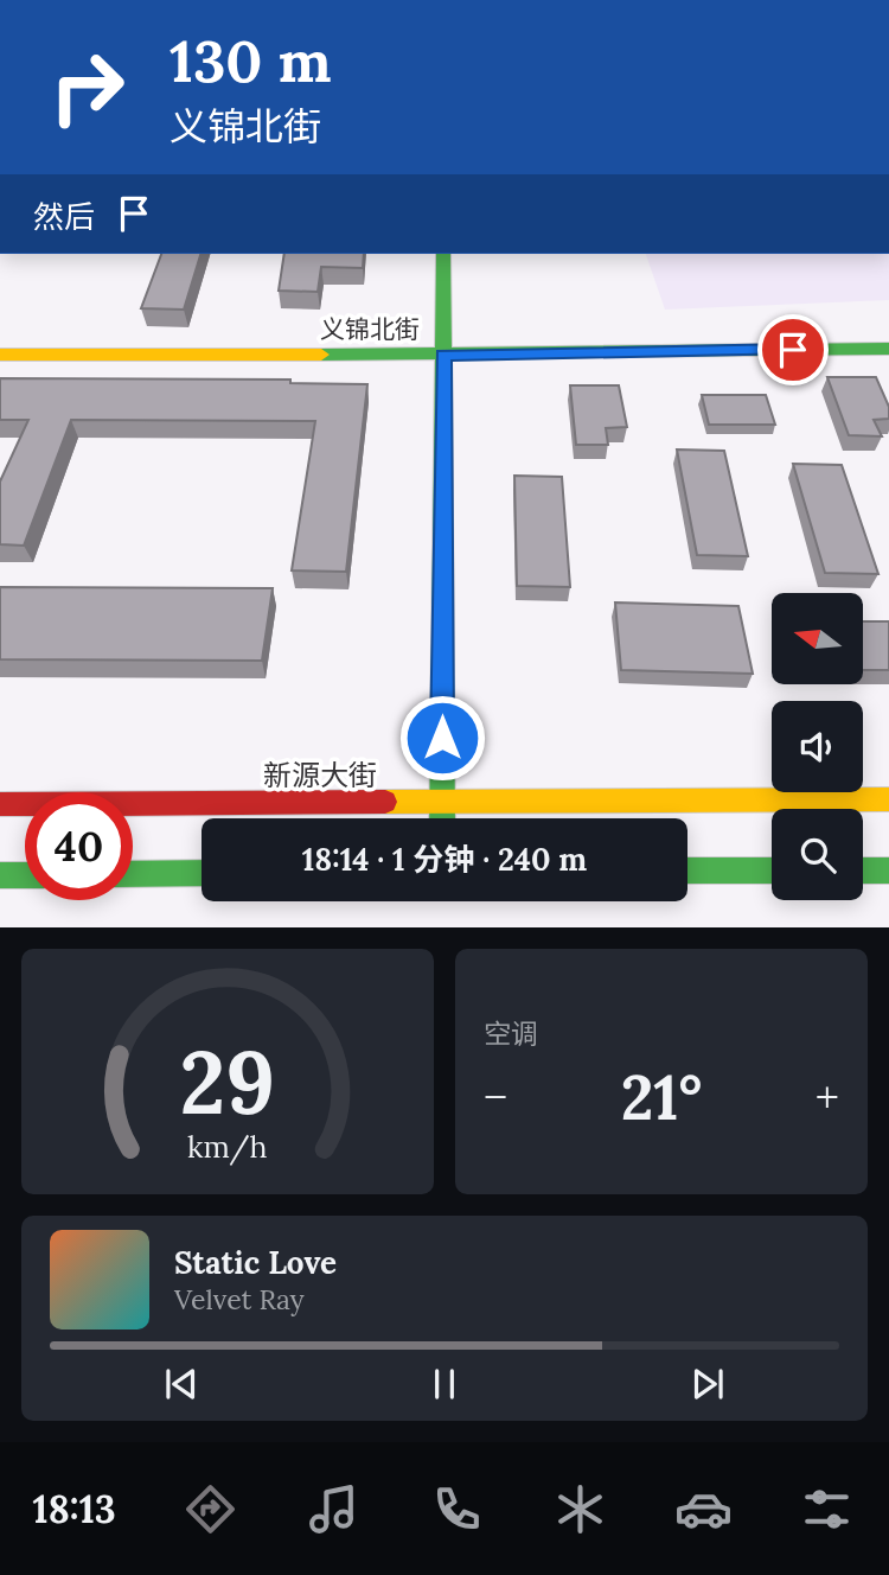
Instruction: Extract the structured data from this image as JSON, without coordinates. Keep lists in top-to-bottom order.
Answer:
{
  "streets": {
    "street": ["义锦北街", "新源大街"]
  },
  "north": "left",
  "page": {
    "turn": ["130 m", "义锦北街"],
    "then": "然后",
    "limit": "40",
    "trip": "18:14 · 1 分钟 · 240 m",
    "tile": "空调",
    "heat": ["−", "21°", "+"],
    "song": ["Static Love", "Velvet Ray"],
    "tabs": "18:13",
    "gauge": ["29", "km/h"]
  }
}
